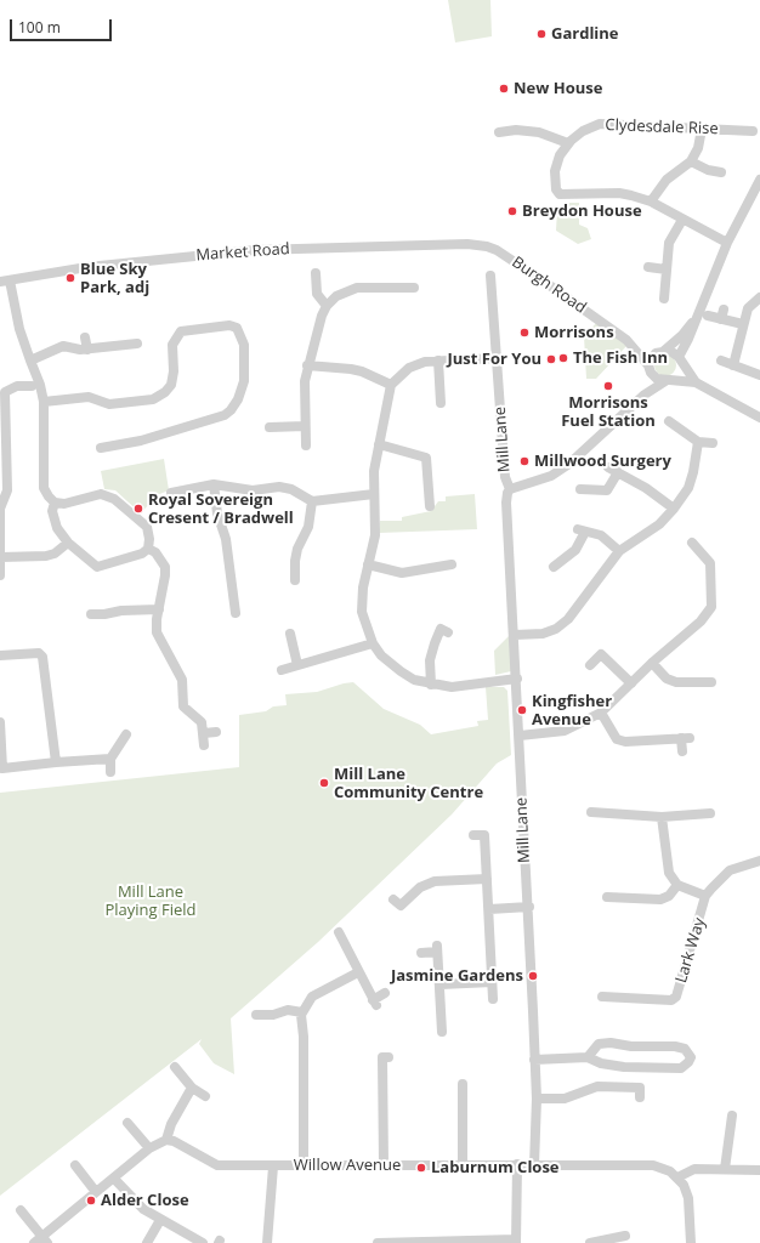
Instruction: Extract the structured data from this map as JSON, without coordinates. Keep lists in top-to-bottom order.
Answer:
{
  "streets": {
    "street": [
      "Clydesdale Rise",
      "Market Road",
      "Burgh Road",
      "Mill Lane",
      "Lark Way",
      "Willow Avenue"
    ]
  },
  "crossings": [
    ["Market Road", "Burgh Road"],
    ["Mill Lane", "Willow Avenue"]
  ],
  "parks": ["Mill Lane Playing Field"],
  "places": [
    "Gardline",
    "New House",
    "Breydon House",
    "Blue Sky Park, adj",
    "Morrisons",
    "The Fish Inn",
    "Just For You",
    "Morrisons Fuel Station",
    "Millwood Surgery",
    "Royal Sovereign Cresent / Bradwell",
    "Kingfisher Avenue",
    "Mill Lane Community Centre",
    "Jasmine Gardens",
    "Laburnum Close",
    "Alder Close"
  ],
  "scale_bar": "100 m"
}
